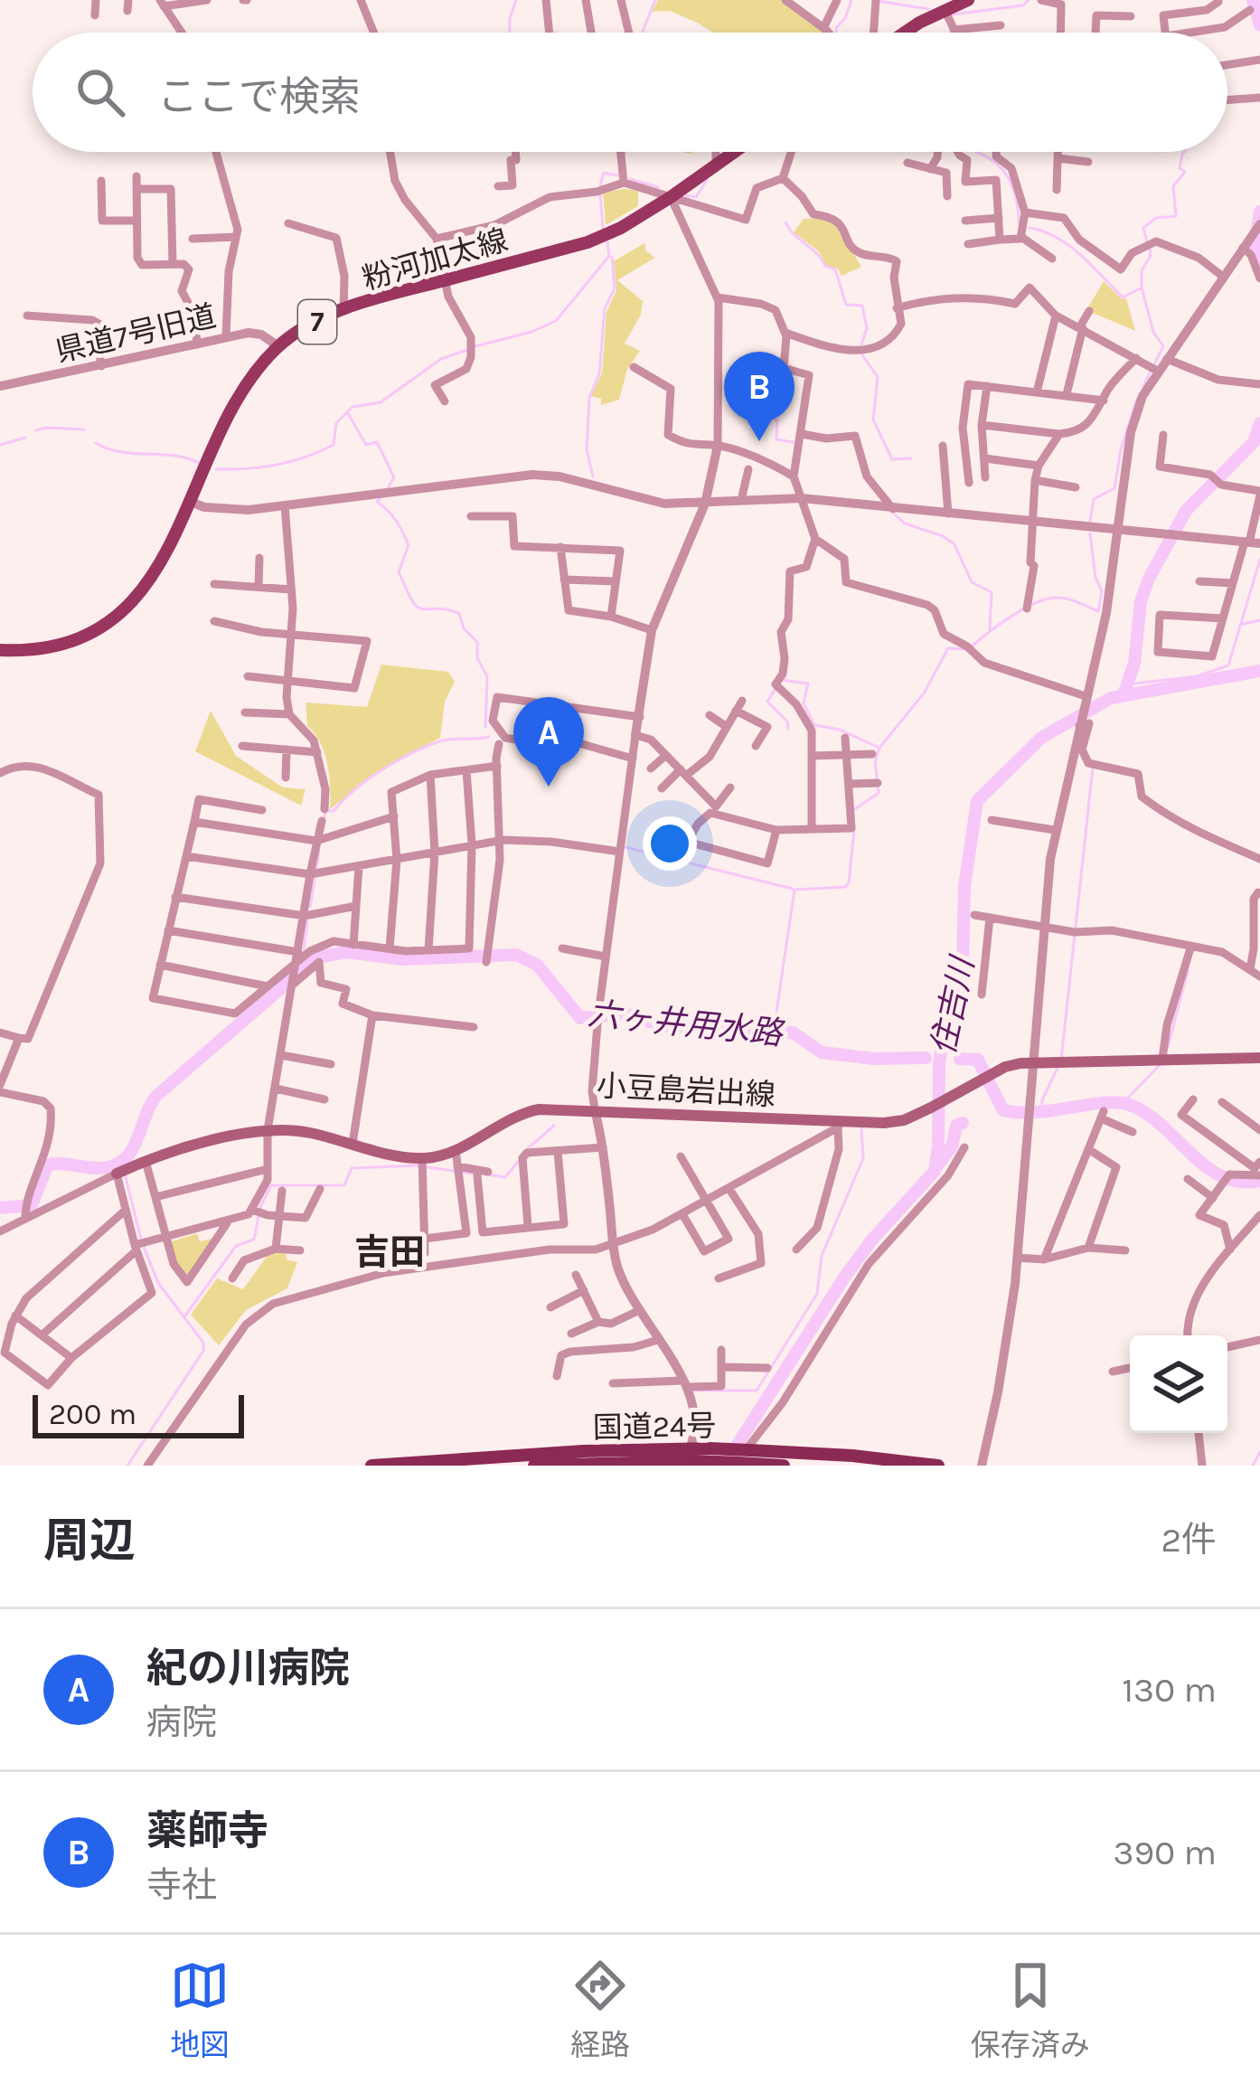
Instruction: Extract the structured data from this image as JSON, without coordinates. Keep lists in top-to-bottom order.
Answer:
{
  "streets": {
    "highway": ["国道24号"],
    "main road": ["粉河加太線", "7", "小豆島岩出線"],
    "street": ["県道7号旧道"]
  },
  "crossings": [
    ["粉河加太線", "県道7号旧道"]
  ],
  "districts": ["吉田"],
  "water": ["住吉川", "六ヶ井用水路"],
  "scale_bar": "200 m",
  "page": {
    "search": "ここで検索",
    "pins": ["B", "A"],
    "scale": "200 m",
    "heading": ["周辺", "2件"],
    "list": [
      {
        "mark": "A",
        "name": "紀の川病院",
        "note": "病院",
        "value": "130 m"
      },
      {
        "mark": "B",
        "name": "薬師寺",
        "note": "寺社",
        "value": "390 m"
      }
    ],
    "nav": ["地図", "経路", "保存済み"]
  }
}
